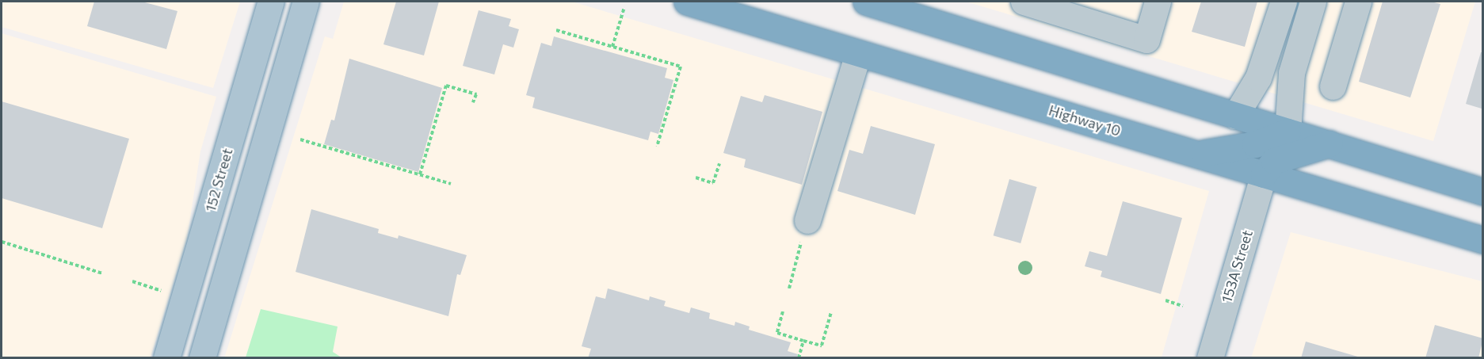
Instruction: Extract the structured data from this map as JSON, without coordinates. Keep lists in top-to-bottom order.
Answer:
{
  "streets": {
    "highway": ["Highway 10"],
    "main road": ["152 Street"],
    "street": ["153A Street"]
  },
  "crossings": [
    ["Highway 10", "153A Street"]
  ]
}
